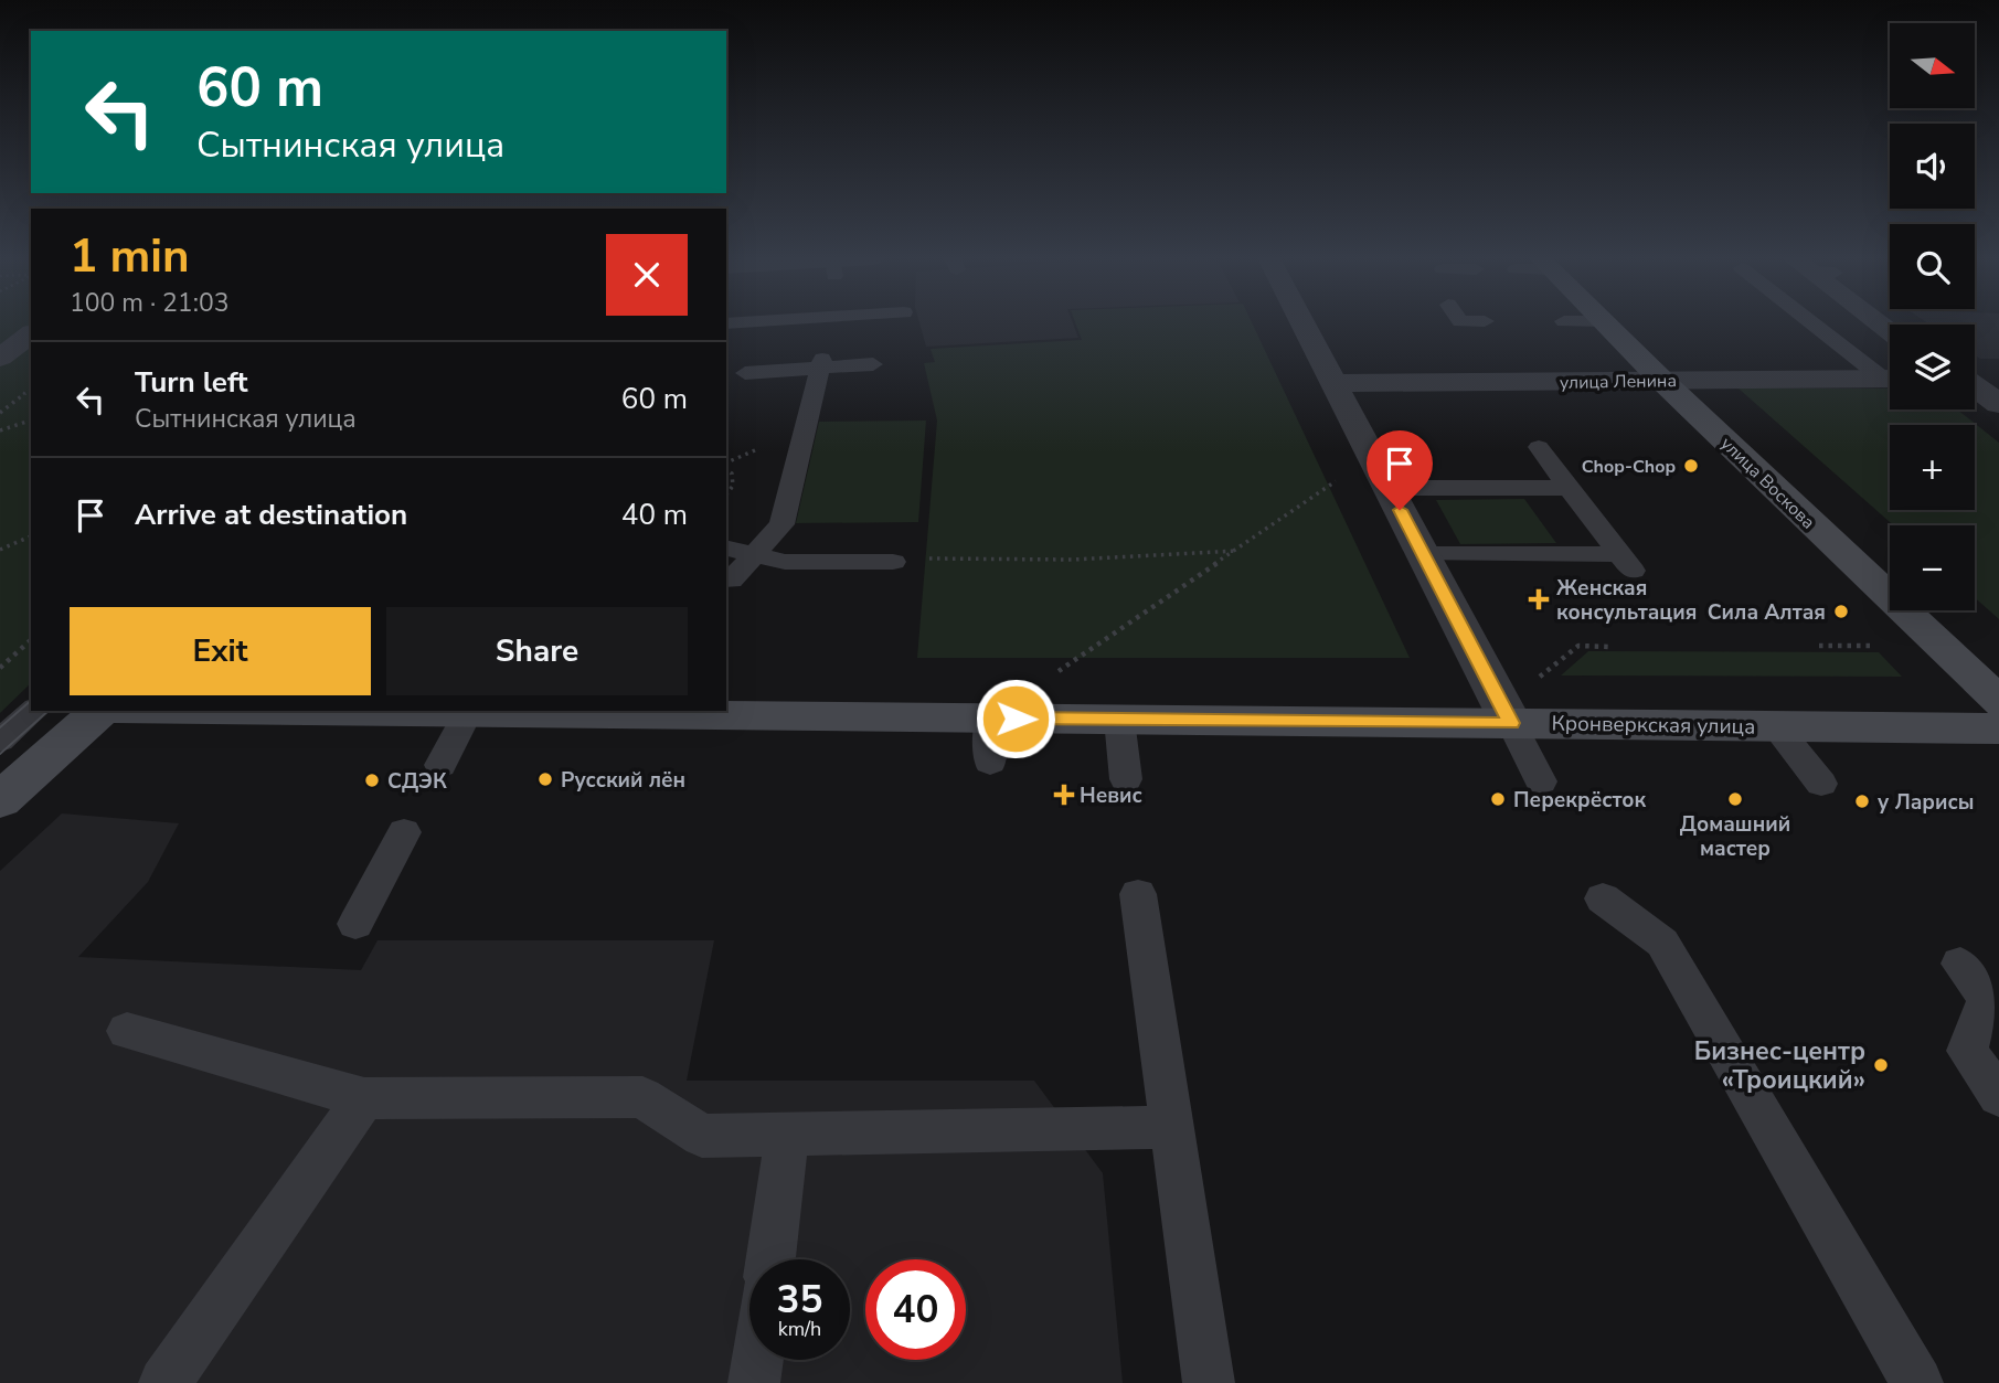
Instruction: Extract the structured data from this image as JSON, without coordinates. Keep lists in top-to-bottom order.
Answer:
{
  "streets": {
    "street": ["улица Ленина", "улица Воскова", "Кронверкская улица"]
  },
  "crossings": [
    ["улица Ленина", "улица Воскова"]
  ],
  "places": {
    "other": [
      "Chop-Chop",
      "Сила Алтая",
      "Русский лён",
      "СДЭК",
      "Перекрёсток",
      "Домашний мастер",
      "у Ларисы",
      "Бизнес-центр «Троицкий»"
    ],
    "health": ["Женская консультация", "Невис"]
  },
  "north": "right",
  "page": {
    "map_buttons": ["+", "−"],
    "turn": ["60 m", "Сытнинская улица"],
    "heading": ["1 min", "100 m · 21:03"],
    "list": [
      {
        "name": "Turn left",
        "note": "Сытнинская улица",
        "value": "60 m"
      },
      {
        "name": "Arrive at destination",
        "value": "40 m"
      }
    ],
    "buttons": ["Exit", "Share"],
    "speed": "35 km/h",
    "limit": "40"
  }
}
